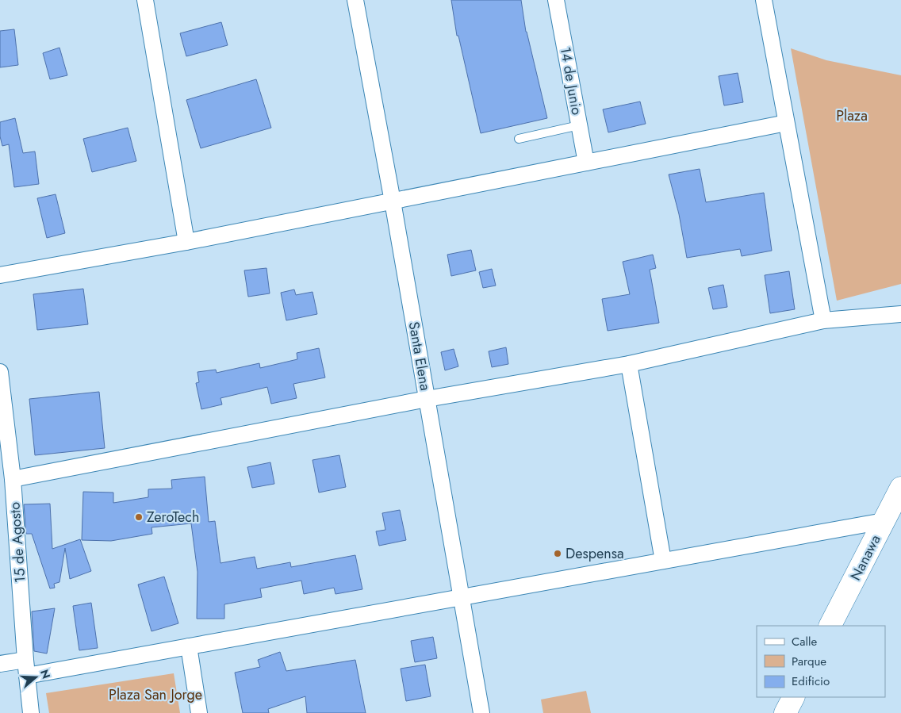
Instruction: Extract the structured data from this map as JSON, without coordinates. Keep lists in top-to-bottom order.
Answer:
{
  "streets": {
    "main road": ["Nanawa"],
    "street": ["14 de Junio", "Santa Elena", "15 de Agosto"]
  },
  "parks": ["Plaza", "Plaza San Jorge"],
  "places": ["ZeroTech", "Despensa"],
  "legend": ["Calle", "Parque", "Edificio"],
  "north": "right"
}
